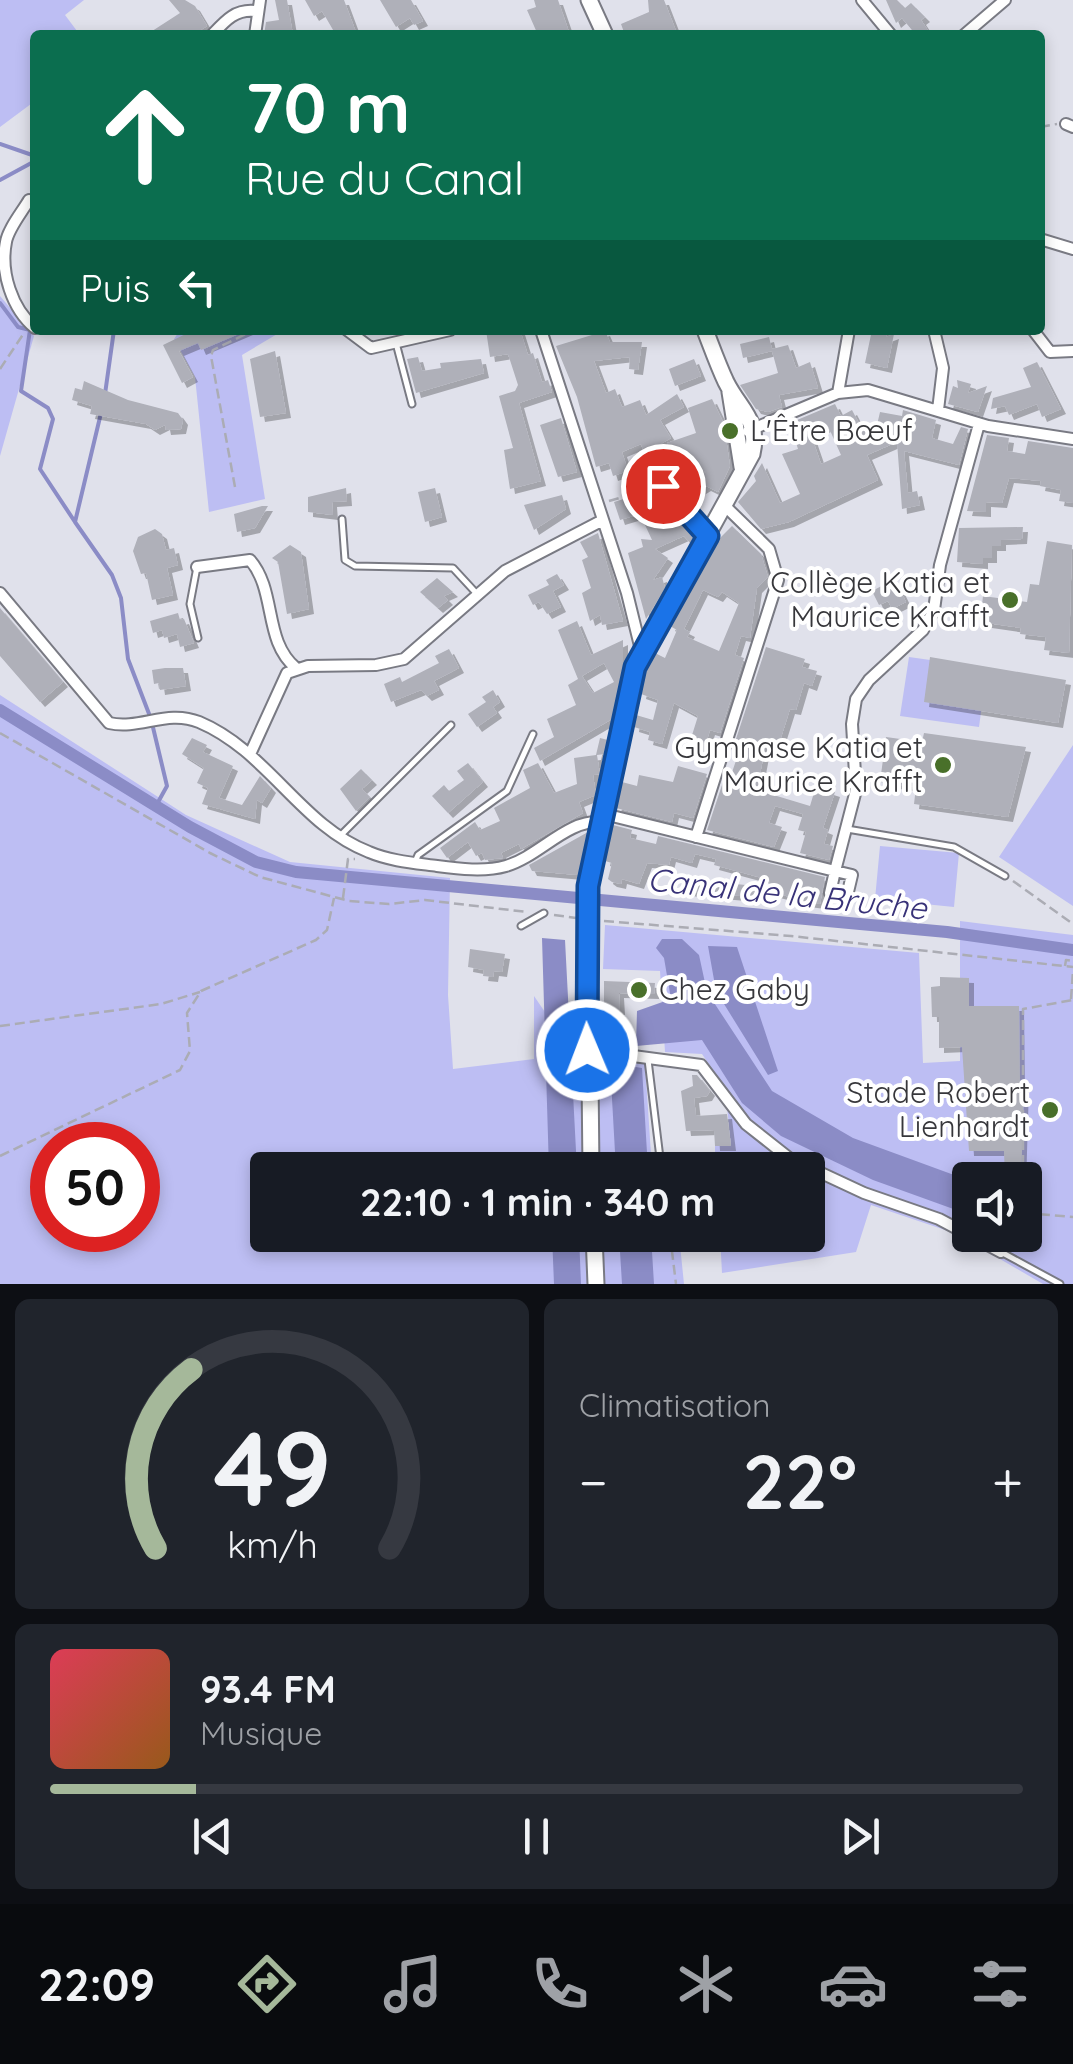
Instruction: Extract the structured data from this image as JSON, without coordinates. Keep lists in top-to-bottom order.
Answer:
{
  "water": ["Canal de la Bruche"],
  "places": [
    "L'Être Bœuf",
    "Collège Katia et Maurice Krafft",
    "Gymnase Katia et Maurice Krafft",
    "Chez Gaby",
    "Stade Robert Lienhardt"
  ],
  "page": {
    "turn": ["70 m", "Rue du Canal"],
    "then": "Puis",
    "limit": "50",
    "trip": "22:10 · 1 min · 340 m",
    "tile": "Climatisation",
    "heat": ["−", "22°", "+"],
    "song": ["93.4 FM", "Musique"],
    "tabs": "22:09",
    "gauge": ["49", "km/h"]
  }
}
